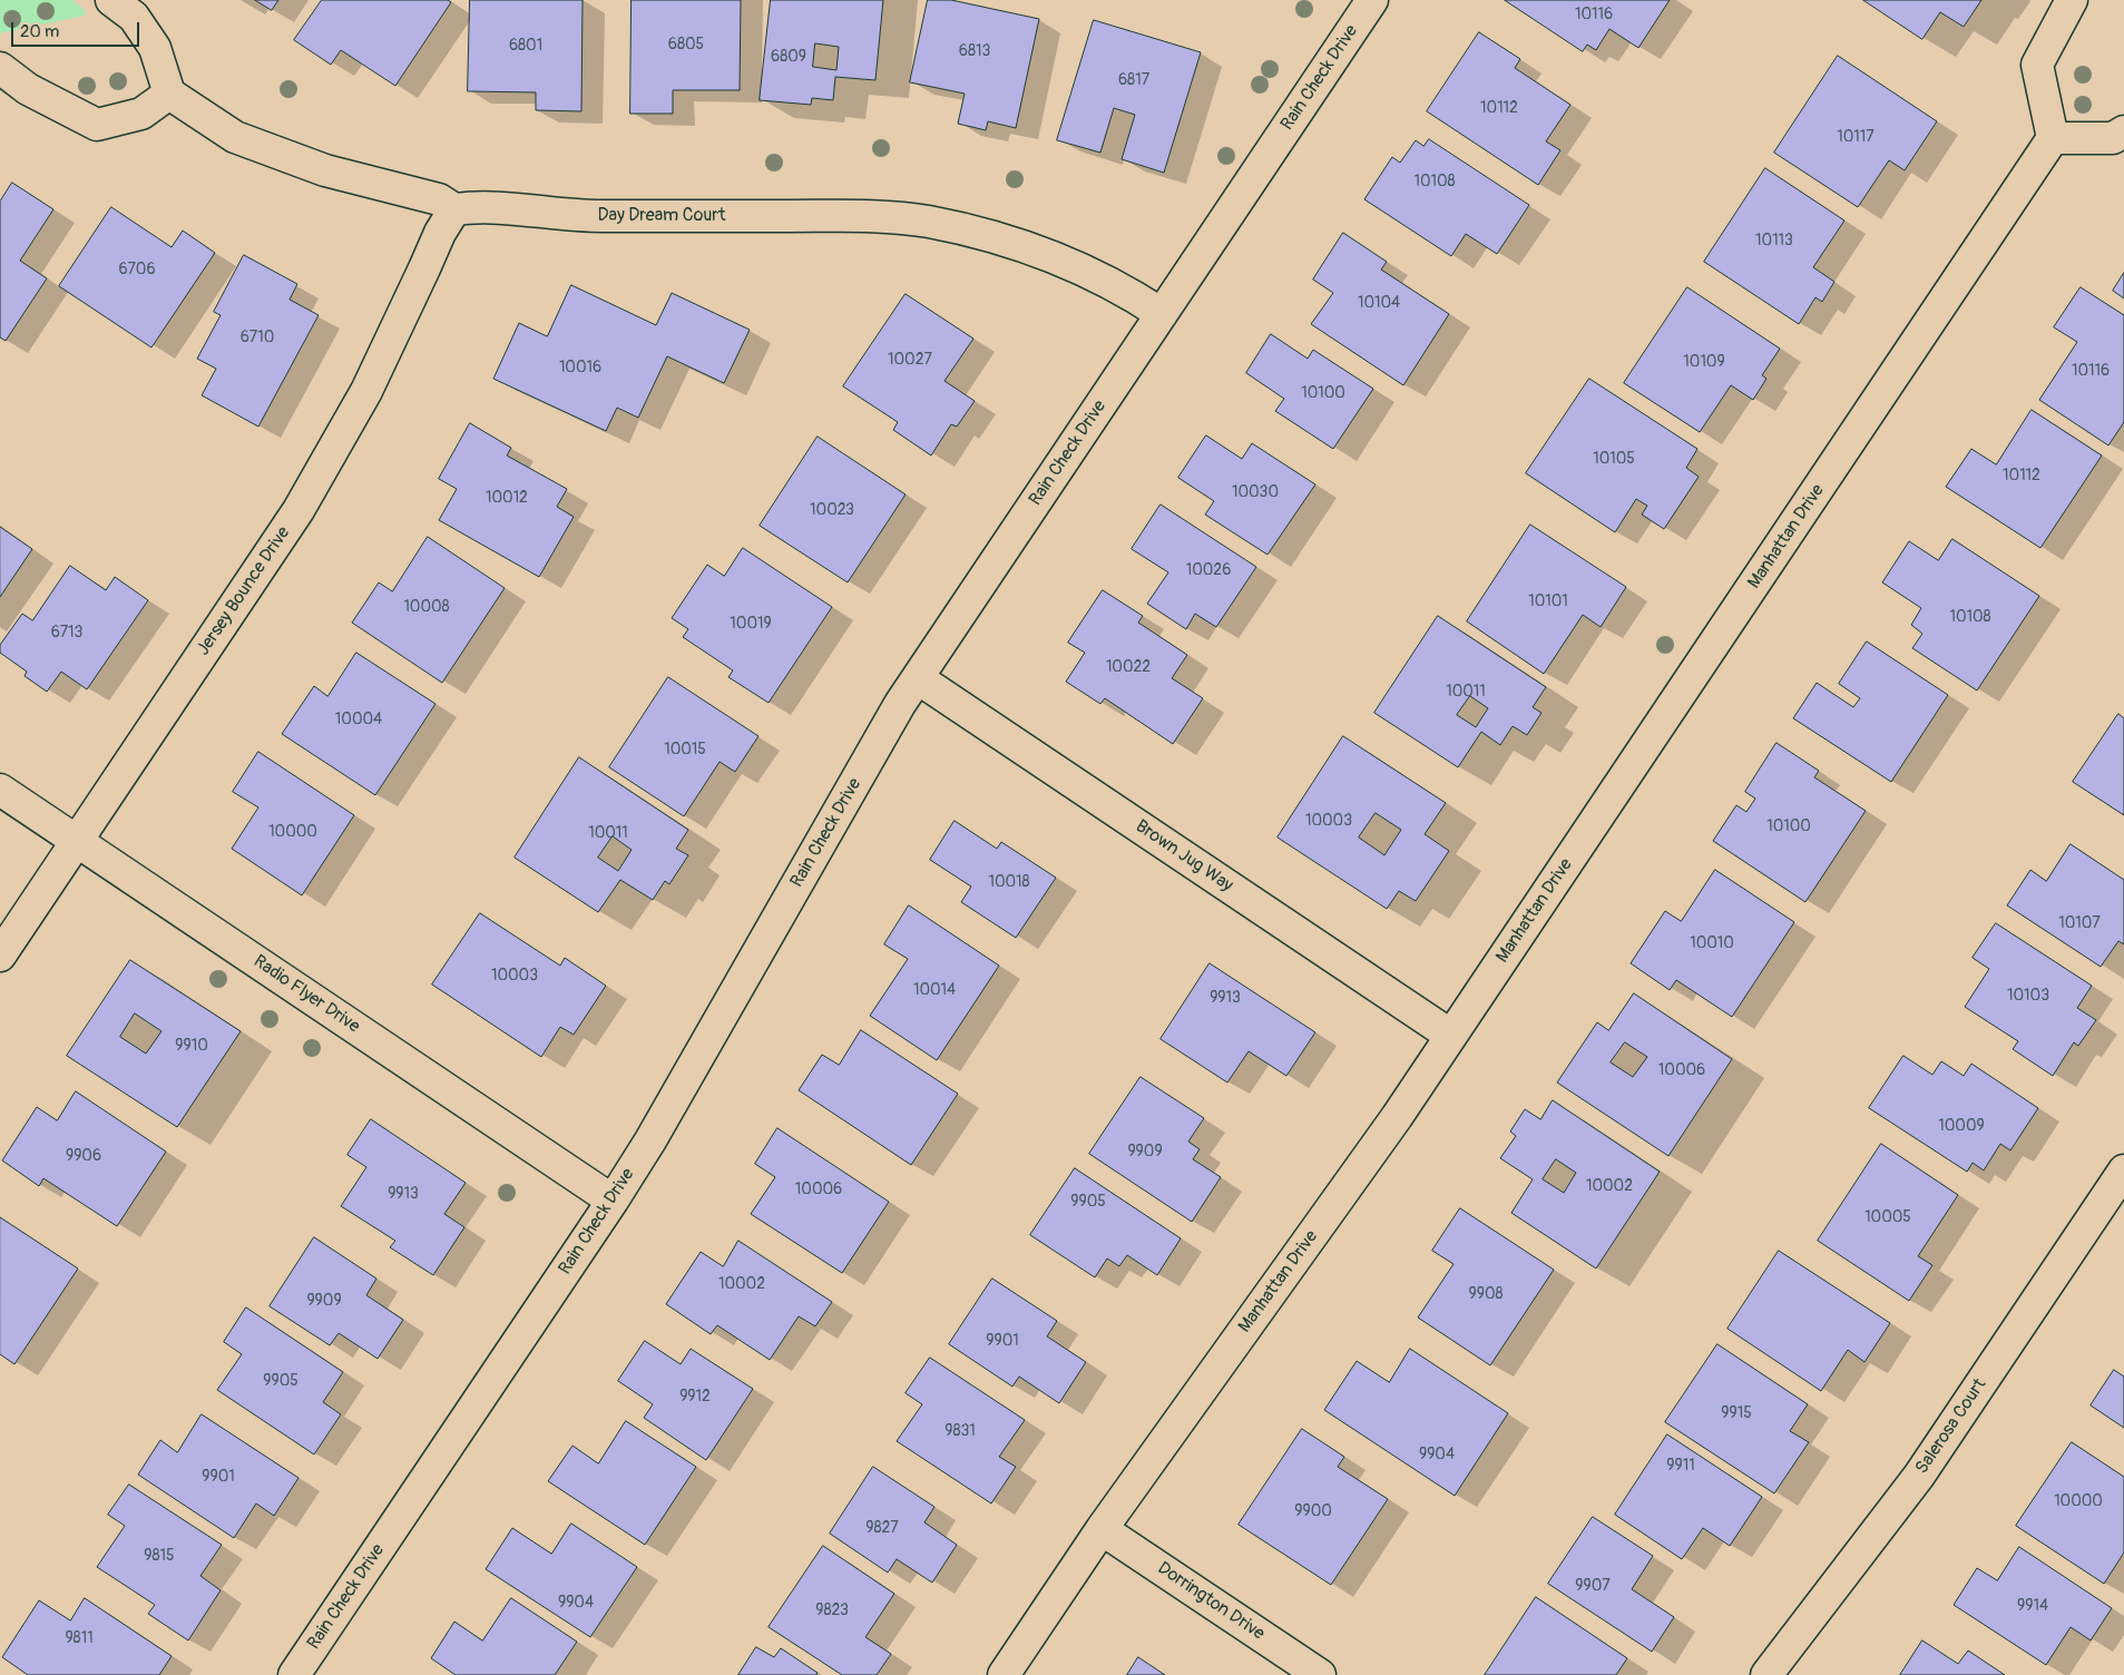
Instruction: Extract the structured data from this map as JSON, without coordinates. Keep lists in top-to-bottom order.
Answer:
{
  "streets": {
    "street": [
      "Rain Check Drive",
      "Day Dream Court",
      "Manhattan Drive",
      "Jersey Bounce Drive",
      "Brown Jug Way",
      "Radio Flyer Drive",
      "Salerosa Court",
      "Dorrington Drive"
    ]
  },
  "crossings": [
    ["Rain Check Drive", "Day Dream Court"],
    ["Rain Check Drive", "Brown Jug Way"],
    ["Rain Check Drive", "Radio Flyer Drive"],
    ["Day Dream Court", "Jersey Bounce Drive"],
    ["Manhattan Drive", "Brown Jug Way"],
    ["Manhattan Drive", "Dorrington Drive"],
    ["Jersey Bounce Drive", "Radio Flyer Drive"]
  ],
  "house_numbers": [
    "10116",
    "6805",
    "6801",
    "6813",
    "6809",
    "6817",
    "10112",
    "10117",
    "10108",
    "10113",
    "6706",
    "10104",
    "6710",
    "10027",
    "10109",
    "10016",
    "10116",
    "10100",
    "10105",
    "10112",
    "10030",
    "10012",
    "10023",
    "10026",
    "10101",
    "10008",
    "10108",
    "10019",
    "6713",
    "10022",
    "10011",
    "10004",
    "10015",
    "10003",
    "10100",
    "10000",
    "10011",
    "10018",
    "10107",
    "10010",
    "10003",
    "10014",
    "10103",
    "9913",
    "9910",
    "10006",
    "10009",
    "9909",
    "9906",
    "10002",
    "10006",
    "9913",
    "9905",
    "10005",
    "10002",
    "9908",
    "9909",
    "9901",
    "9905",
    "9912",
    "9915",
    "9831",
    "9904",
    "9911",
    "9901",
    "10000",
    "9900",
    "9827",
    "9815",
    "9907",
    "9904",
    "9914",
    "9823",
    "9811"
  ],
  "scale_bar": "20 m"
}
